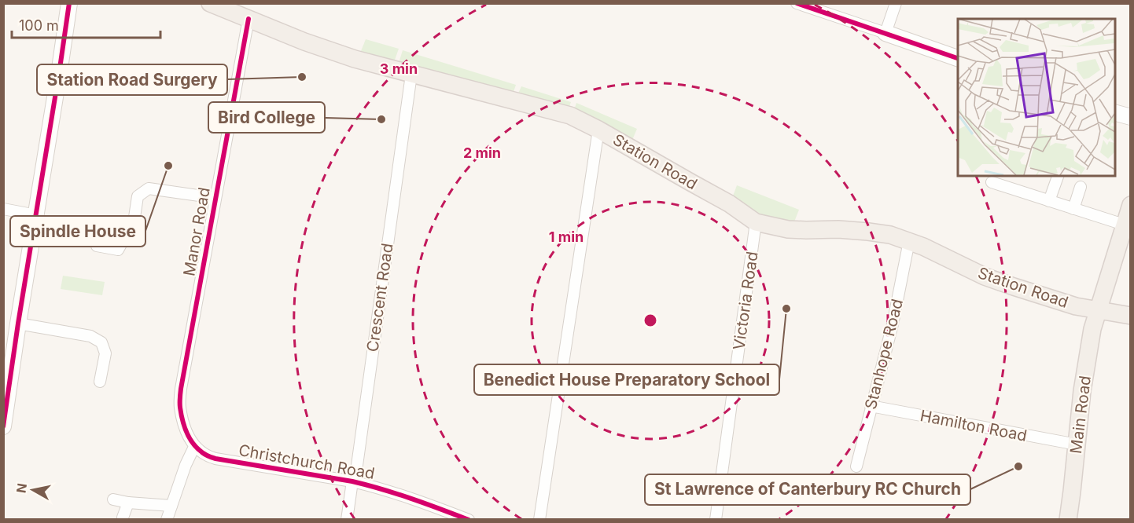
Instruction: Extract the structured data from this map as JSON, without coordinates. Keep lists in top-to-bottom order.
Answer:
{
  "streets": {
    "main road": ["Station Road", "Main Road"],
    "street": [
      "Manor Road",
      "Crescent Road",
      "Victoria Road",
      "Stanhope Road",
      "Hamilton Road",
      "Christchurch Road"
    ]
  },
  "crossings": [
    ["Station Road", "Manor Road"],
    ["Station Road", "Crescent Road"],
    ["Station Road", "Victoria Road"],
    ["Station Road", "Stanhope Road"],
    ["Station Road", "Main Road"],
    ["Manor Road", "Christchurch Road"],
    ["Crescent Road", "Christchurch Road"],
    ["Stanhope Road", "Hamilton Road"],
    ["Main Road", "Hamilton Road"]
  ],
  "places": [
    "Station Road Surgery",
    "Bird College",
    "Spindle House",
    "Benedict House Preparatory School",
    "St Lawrence of Canterbury RC Church"
  ],
  "scale_bar": "100 m",
  "north": "left",
  "rings": ["3 min", "2 min", "1 min"]
}
